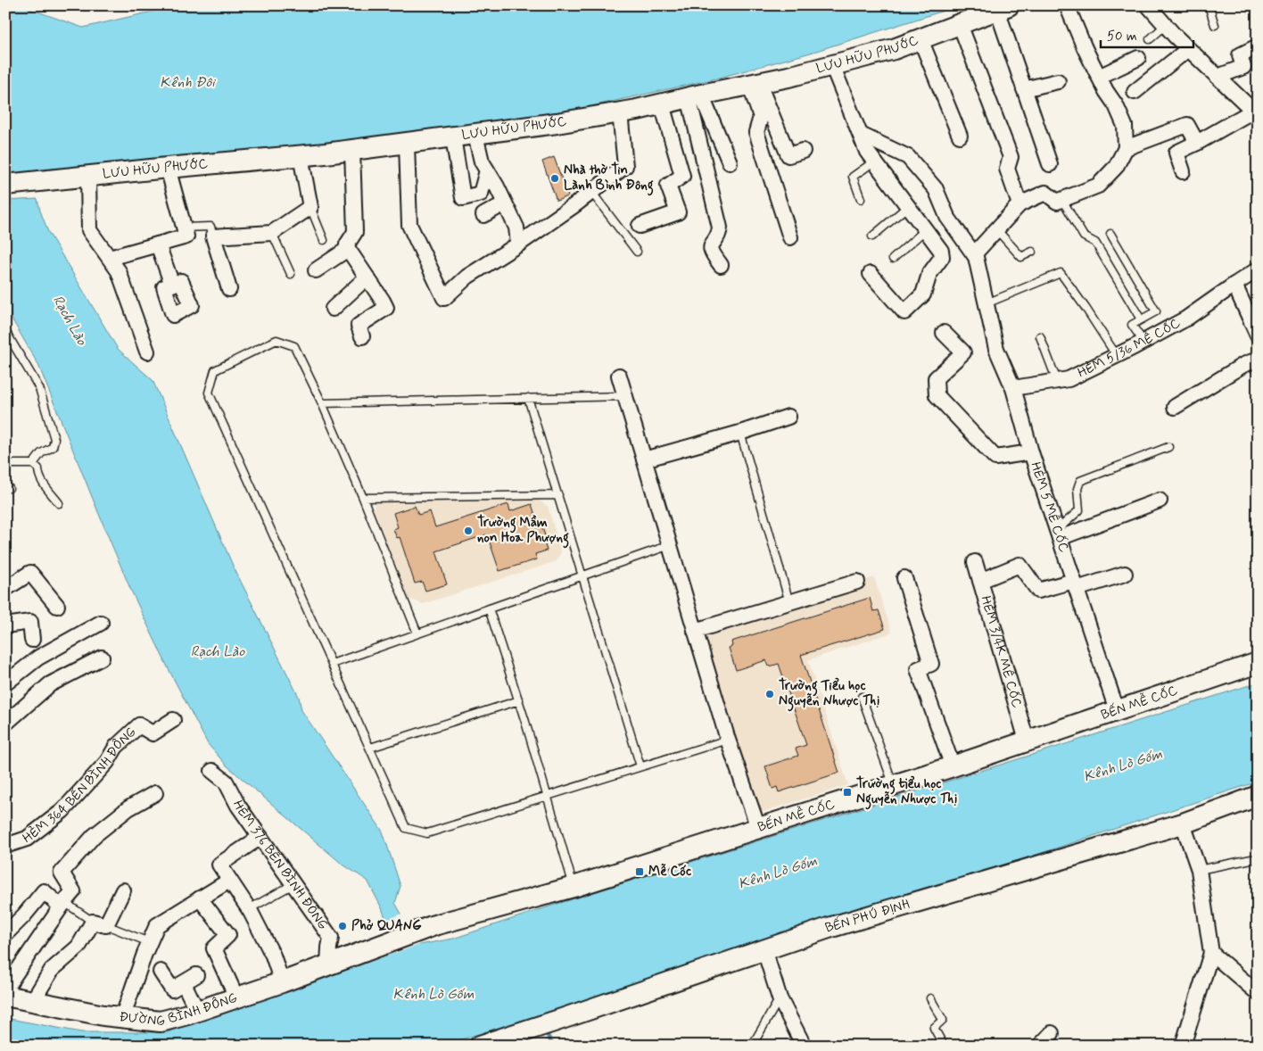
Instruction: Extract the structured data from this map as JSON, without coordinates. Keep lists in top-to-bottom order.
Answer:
{
  "streets": {
    "street": [
      "LƯU HỮU PHƯỚC",
      "HẺM 5/36 MỄ CỐC",
      "HẺM 5 MỄ CỐC",
      "HẺM 3/4K MỄ CỐC",
      "BẾN MỄ CỐC",
      "HẺM 364 BẾN BÌNH ĐÔNG",
      "HẺM 376 BẾN BÌNH ĐÔNG",
      "BẾN PHÚ ĐỊNH",
      "ĐƯỜNG BÌNH ĐÔNG"
    ]
  },
  "crossings": [
    ["HẺM 5/36 MỄ CỐC", "HẺM 5 MỄ CỐC"],
    ["HẺM 5 MỄ CỐC", "BẾN MỄ CỐC"],
    ["HẺM 3/4K MỄ CỐC", "BẾN MỄ CỐC"],
    ["BẾN MỄ CỐC", "HẺM 376 BẾN BÌNH ĐÔNG"],
    ["BẾN MỄ CỐC", "ĐƯỜNG BÌNH ĐÔNG"],
    ["HẺM 376 BẾN BÌNH ĐÔNG", "ĐƯỜNG BÌNH ĐÔNG"]
  ],
  "water": ["Kênh Đôi", "Rạch Lào", "Kênh Lò Gốm"],
  "places": {
    "other": [
      "Nhà thờ Tin Lành Bình Đông",
      "Trường Mầm non Hoa Phượng",
      "Trường Tiểu học Nguyễn Nhược Thị",
      "Phở QUANG"
    ],
    "transit": ["Trường tiểu học Nguyễn Nhược Thị", "Mễ Cốc"]
  },
  "scale_bar": "50 m"
}
